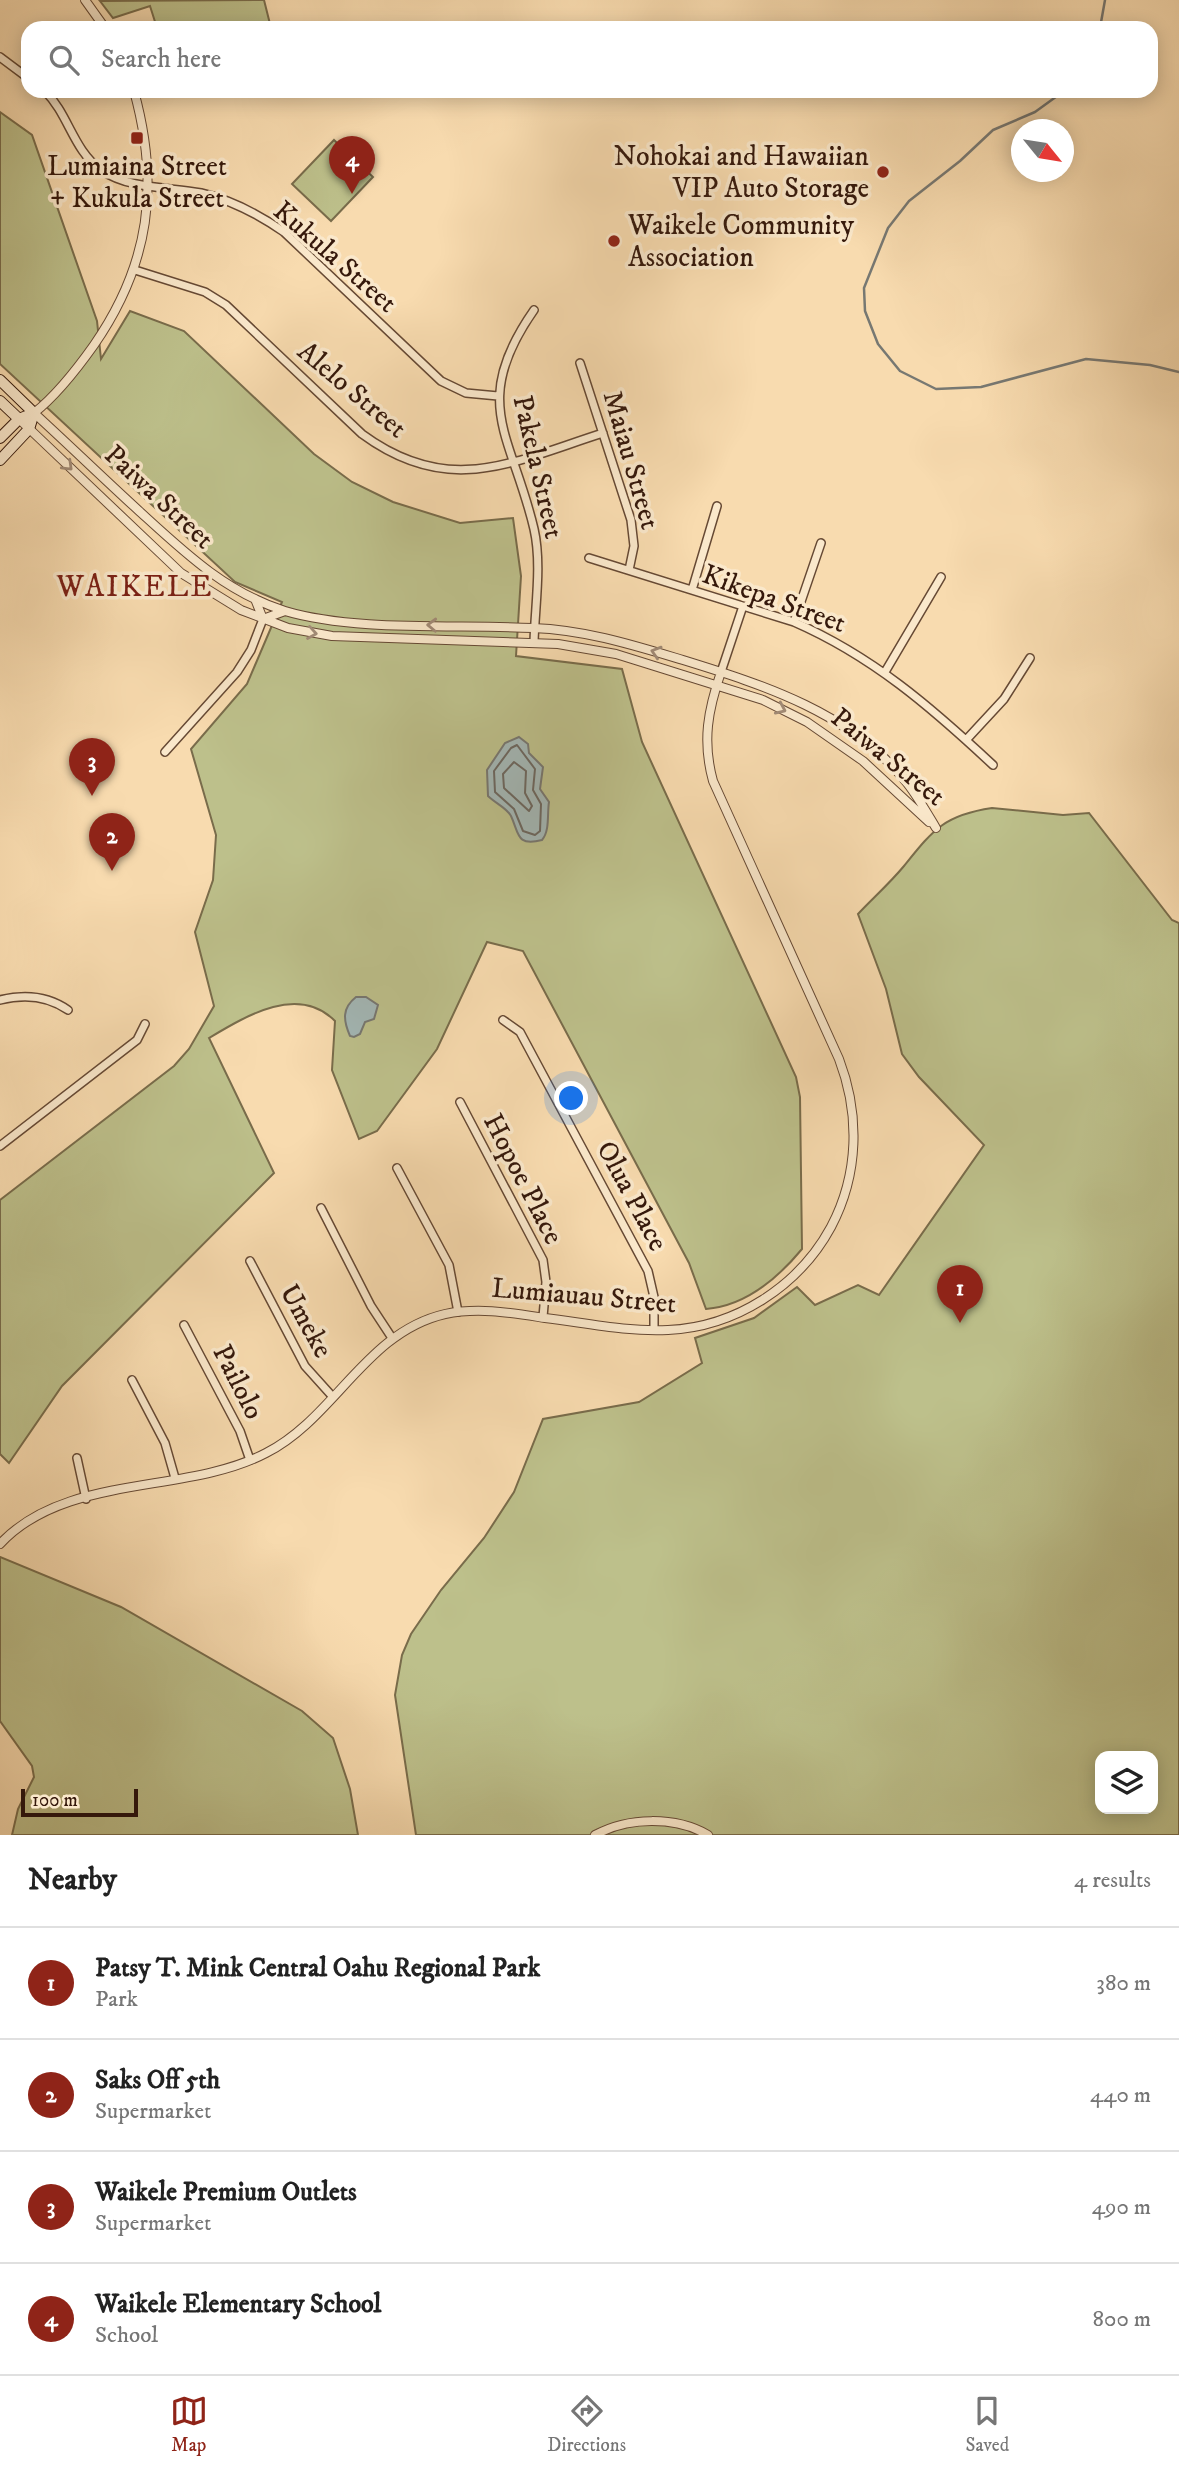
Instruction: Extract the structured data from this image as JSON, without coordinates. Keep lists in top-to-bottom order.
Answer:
{
  "streets": {
    "main road": ["Paiwa Street"],
    "street": [
      "Kukula Street",
      "Alelo Street",
      "Maiau Street",
      "Pakela Street",
      "Kikepa Street",
      "Hopoe Place",
      "Olua Place",
      "Lumiauau Street",
      "Umeke",
      "Pailolo"
    ]
  },
  "crossings": [
    ["Kukula Street", "Pakela Street"],
    ["Alelo Street", "Maiau Street"],
    ["Alelo Street", "Pakela Street"],
    ["Maiau Street", "Kikepa Street"],
    ["Pakela Street", "Paiwa Street"],
    ["Paiwa Street", "Lumiauau Street"],
    ["Kikepa Street", "Lumiauau Street"],
    ["Hopoe Place", "Lumiauau Street"],
    ["Olua Place", "Lumiauau Street"],
    ["Lumiauau Street", "Umeke"],
    ["Lumiauau Street", "Pailolo"]
  ],
  "districts": ["WAIKELE"],
  "places": {
    "transit": ["Lumiaina Street + Kukula Street"],
    "other": ["Nohokai and Hawaiian VIP Auto Storage", "Waikele Community Association"]
  },
  "scale_bar": "100 m",
  "north": "bottom right",
  "page": {
    "search": "Search here",
    "pins": [
      "4",
      "3",
      "2",
      "1"
    ],
    "scale": "100 m",
    "heading": ["Nearby", "4 results"],
    "list": [
      {
        "mark": "1",
        "name": "Patsy T. Mink Central Oahu Regional Park",
        "note": "Park",
        "value": "380 m"
      },
      {
        "mark": "2",
        "name": "Saks Off 5th",
        "note": "Supermarket",
        "value": "440 m"
      },
      {
        "mark": "3",
        "name": "Waikele Premium Outlets",
        "note": "Supermarket",
        "value": "490 m"
      },
      {
        "mark": "4",
        "name": "Waikele Elementary School",
        "note": "School",
        "value": "800 m"
      }
    ],
    "nav": ["Map", "Directions", "Saved"]
  }
}
